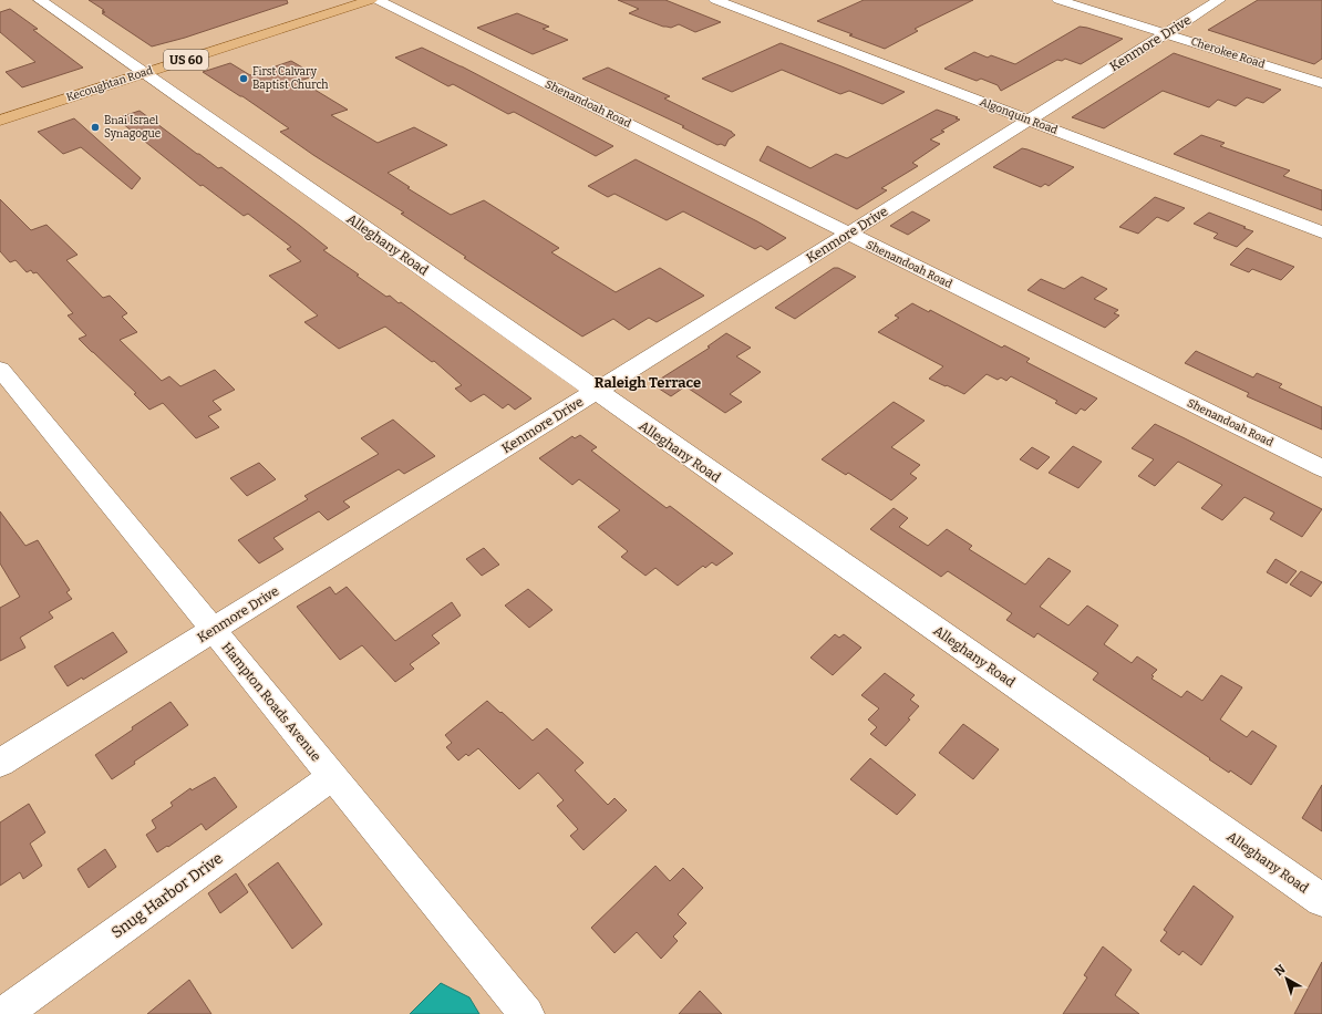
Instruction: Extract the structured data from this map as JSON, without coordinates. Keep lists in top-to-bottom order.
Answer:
{
  "streets": {
    "main road": ["US 60", "Kecoughtan Road"],
    "street": [
      "Kenmore Drive",
      "Cherokee Road",
      "Shenandoah Road",
      "Algonquin Road",
      "Alleghany Road",
      "Hampton Roads Avenue",
      "Snug Harbor Drive"
    ]
  },
  "crossings": [
    ["Kenmore Drive", "Cherokee Road"],
    ["Kenmore Drive", "Shenandoah Road"],
    ["Kenmore Drive", "Algonquin Road"],
    ["Kenmore Drive", "Alleghany Road"],
    ["Kenmore Drive", "Hampton Roads Avenue"],
    ["Kecoughtan Road", "Alleghany Road"],
    ["Hampton Roads Avenue", "Snug Harbor Drive"]
  ],
  "districts": ["Raleigh Terrace"],
  "places": ["First Calvary Baptist Church", "Bnai Israel Synagogue"],
  "north": "top left"
}
